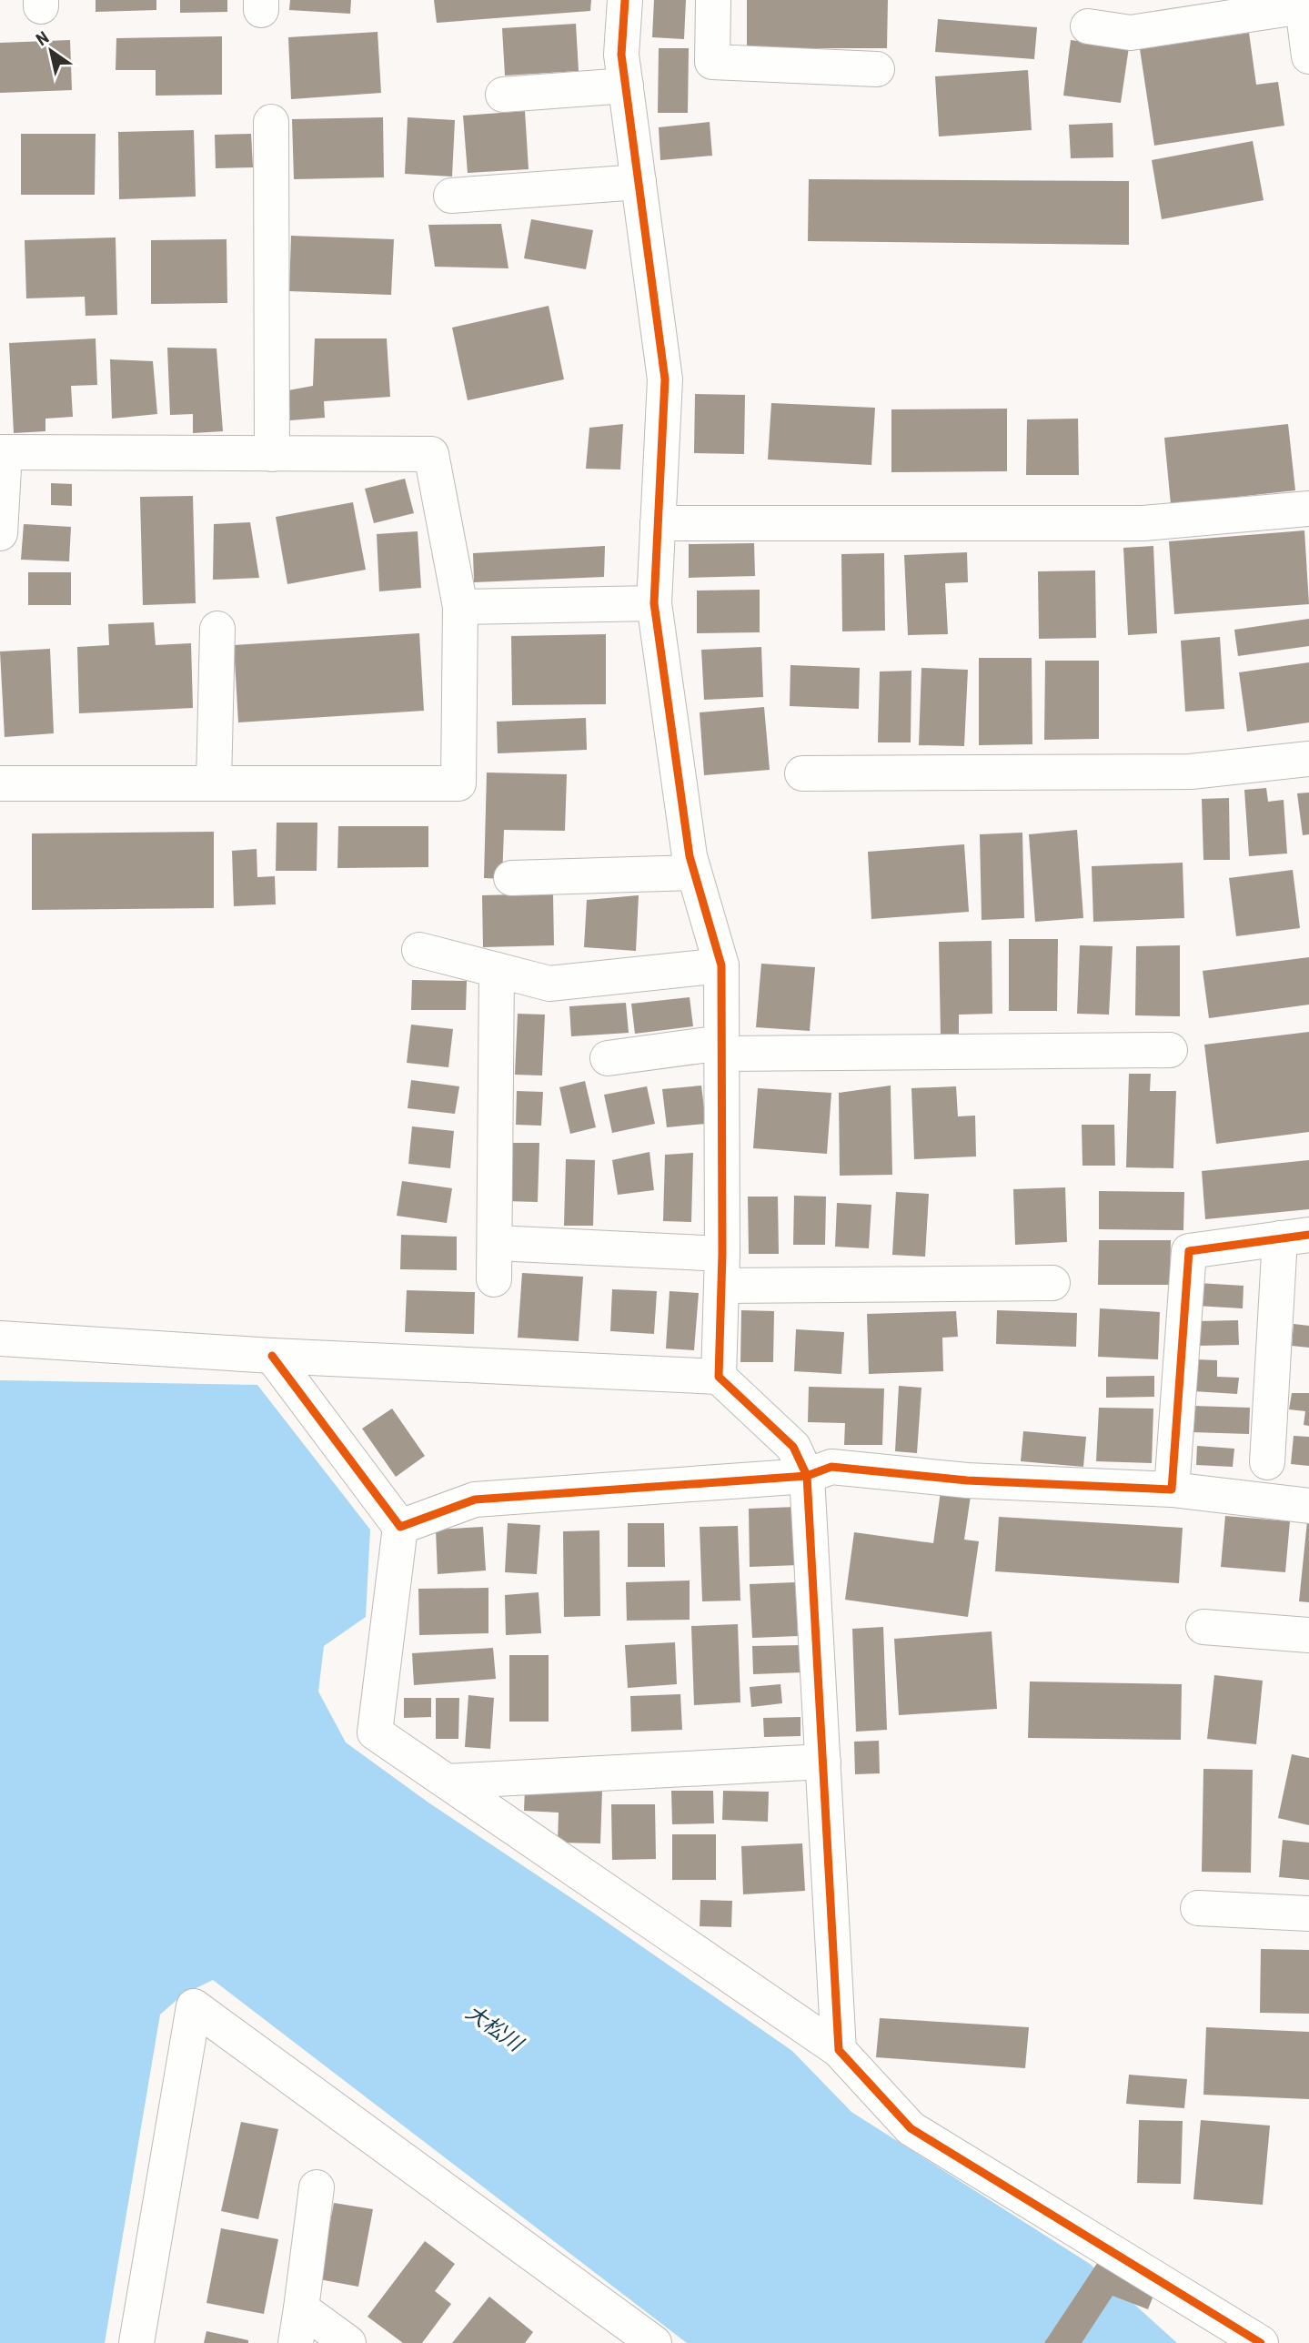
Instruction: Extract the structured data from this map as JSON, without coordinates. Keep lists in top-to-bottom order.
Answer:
{
  "water": ["大松川"],
  "north": "top left"
}
